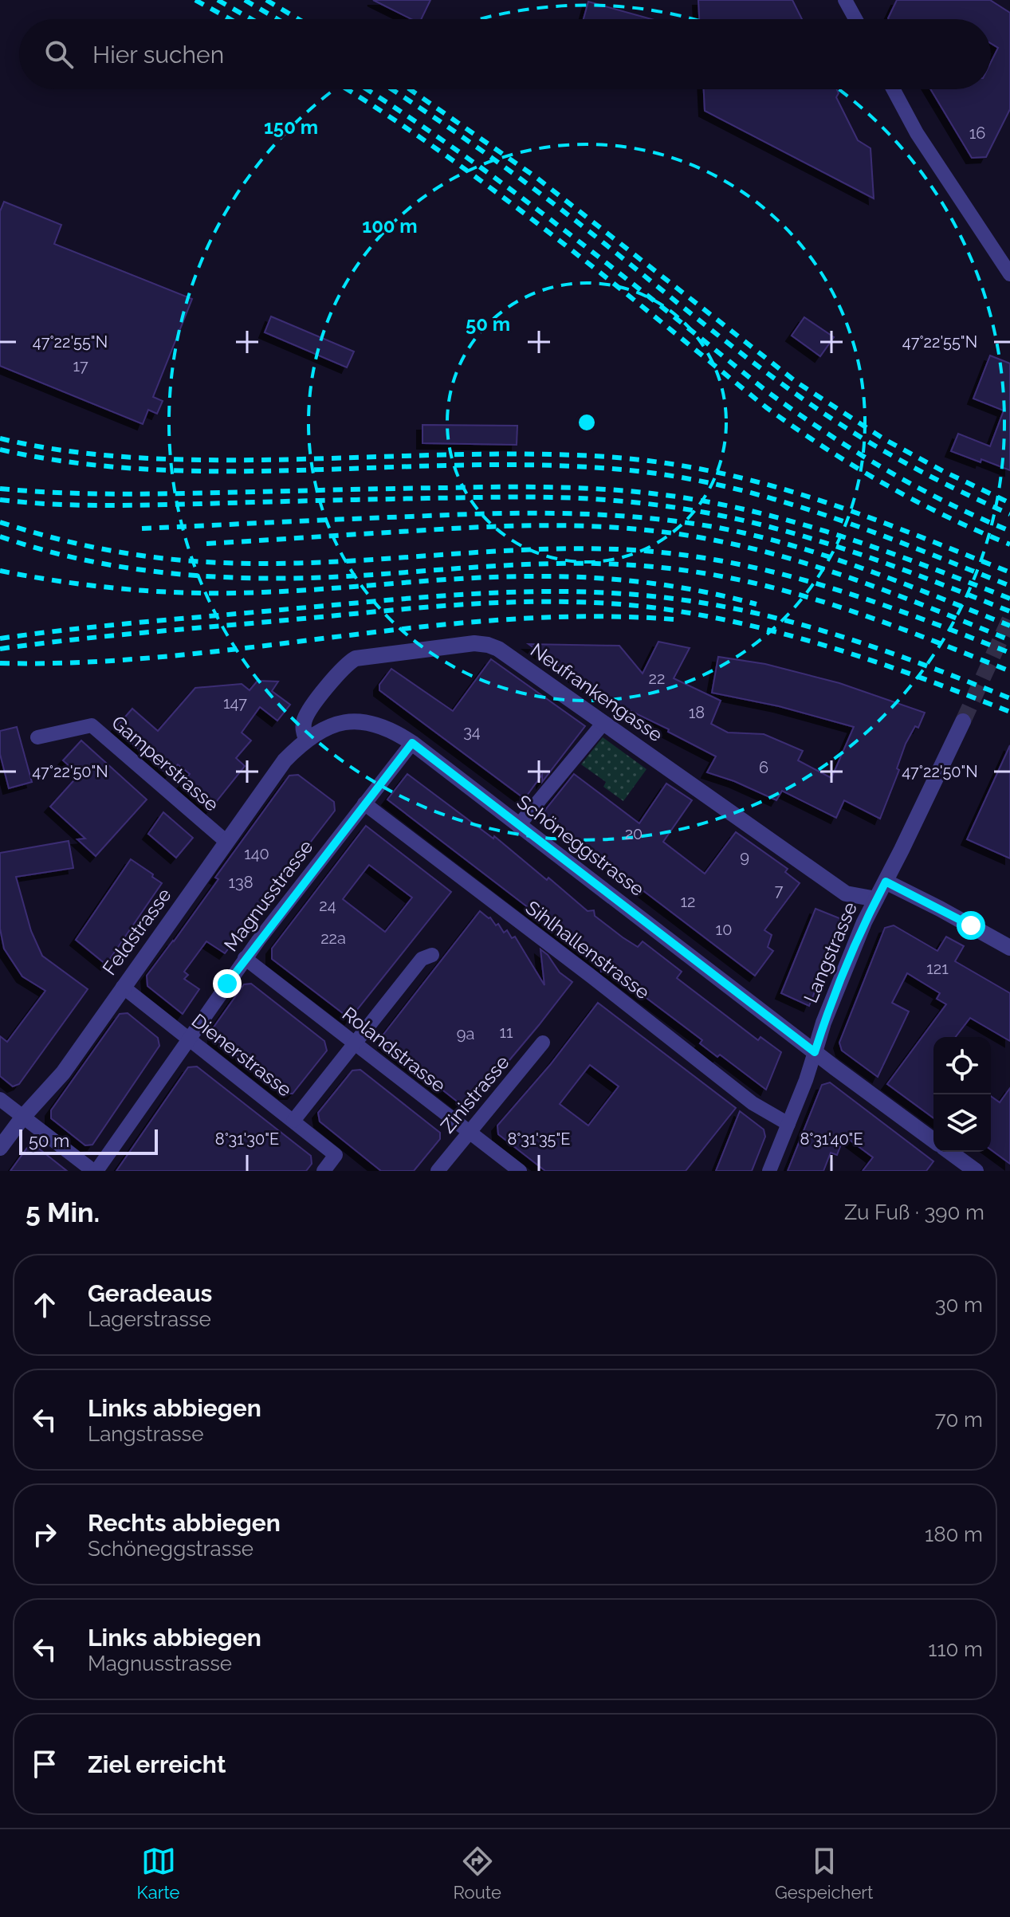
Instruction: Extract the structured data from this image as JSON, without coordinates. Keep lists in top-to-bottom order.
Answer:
{
  "streets": {
    "street": [
      "Neufrankengasse",
      "Gamperstrasse",
      "Schöneggstrasse",
      "Magnusstrasse",
      "Feldstrasse",
      "Sihlhallenstrasse",
      "Langstrasse",
      "Rolandstrasse",
      "Dienerstrasse",
      "Zinistrasse"
    ]
  },
  "crossings": [
    ["Neufrankengasse", "Schöneggstrasse"],
    ["Neufrankengasse", "Feldstrasse"],
    ["Neufrankengasse", "Langstrasse"],
    ["Gamperstrasse", "Feldstrasse"],
    ["Schöneggstrasse", "Magnusstrasse"],
    ["Schöneggstrasse", "Feldstrasse"],
    ["Schöneggstrasse", "Langstrasse"],
    ["Magnusstrasse", "Sihlhallenstrasse"],
    ["Magnusstrasse", "Rolandstrasse"],
    ["Magnusstrasse", "Dienerstrasse"],
    ["Feldstrasse", "Dienerstrasse"],
    ["Sihlhallenstrasse", "Langstrasse"],
    ["Rolandstrasse", "Zinistrasse"]
  ],
  "house_numbers": [
    "16",
    "17",
    "22",
    "147",
    "18",
    "34",
    "6",
    "20",
    "140",
    "9",
    "138",
    "7",
    "12",
    "24",
    "10",
    "22a",
    "121",
    "11",
    "9a"
  ],
  "scale_bar": "50 m",
  "page": {
    "search": "Hier suchen",
    "scale": "50 m",
    "heading": ["5 Min.", "Zu Fuß · 390 m"],
    "list": [
      ["Geradeaus", "Lagerstrasse", "30 m"],
      ["Links abbiegen", "Langstrasse", "70 m"],
      ["Rechts abbiegen", "Schöneggstrasse", "180 m"],
      ["Links abbiegen", "Magnusstrasse", "110 m"],
      "Ziel erreicht"
    ],
    "nav": ["Karte", "Route", "Gespeichert"]
  },
  "coordinates": [
    "47°22'55\"N",
    "47°22'50\"N",
    "8°31'30\"E",
    "8°31'35\"E",
    "8°31'40\"E"
  ],
  "rings": ["150 m", "100 m", "50 m"]
}
